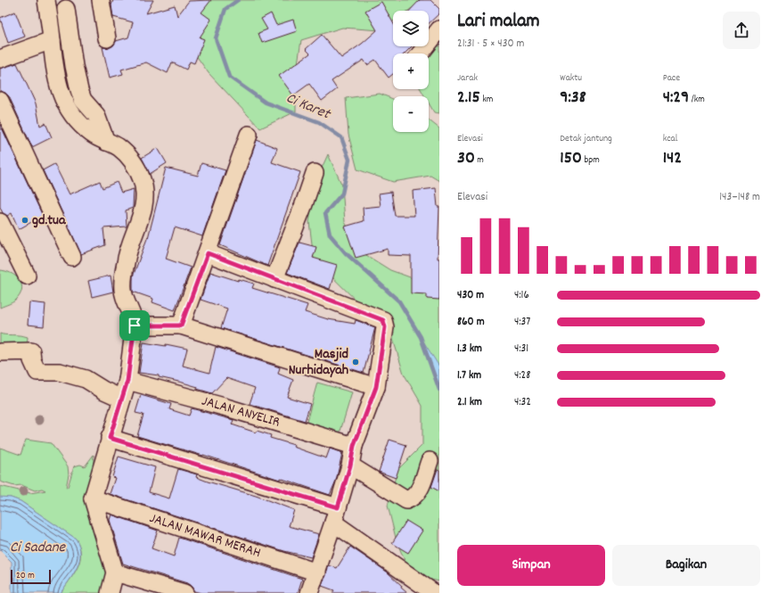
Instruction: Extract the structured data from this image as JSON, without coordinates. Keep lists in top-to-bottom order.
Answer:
{
  "streets": {
    "street": ["JALAN ANYELIR", "JALAN MAWAR MERAH"]
  },
  "water": ["Ci Karet", "Ci Sadane"],
  "places": ["gd.tua", "Masjid Nurhidayah"],
  "scale_bar": "20 m",
  "page": {
    "heading": ["Lari malam", "21:31 · 5 × 430 m"],
    "map_buttons": ["+", "−"],
    "stats": [
      ["Jarak", "2.15 km"],
      ["Waktu", "9:38"],
      ["Pace", "4:29 /km"],
      ["Elevasi", "30 m"],
      ["Detak jantung", "150 bpm"],
      ["kcal", "142"]
    ],
    "chart": ["Elevasi", "143–148 m"],
    "list": [
      {
        "name": "430 m",
        "note": "4:16"
      },
      {
        "name": "860 m",
        "note": "4:37"
      },
      {
        "name": "1.3 km",
        "note": "4:31"
      },
      {
        "name": "1.7 km",
        "note": "4:28"
      },
      {
        "name": "2.1 km",
        "note": "4:32"
      }
    ],
    "buttons": ["Simpan", "Bagikan"],
    "scale": "20 m"
  }
}
